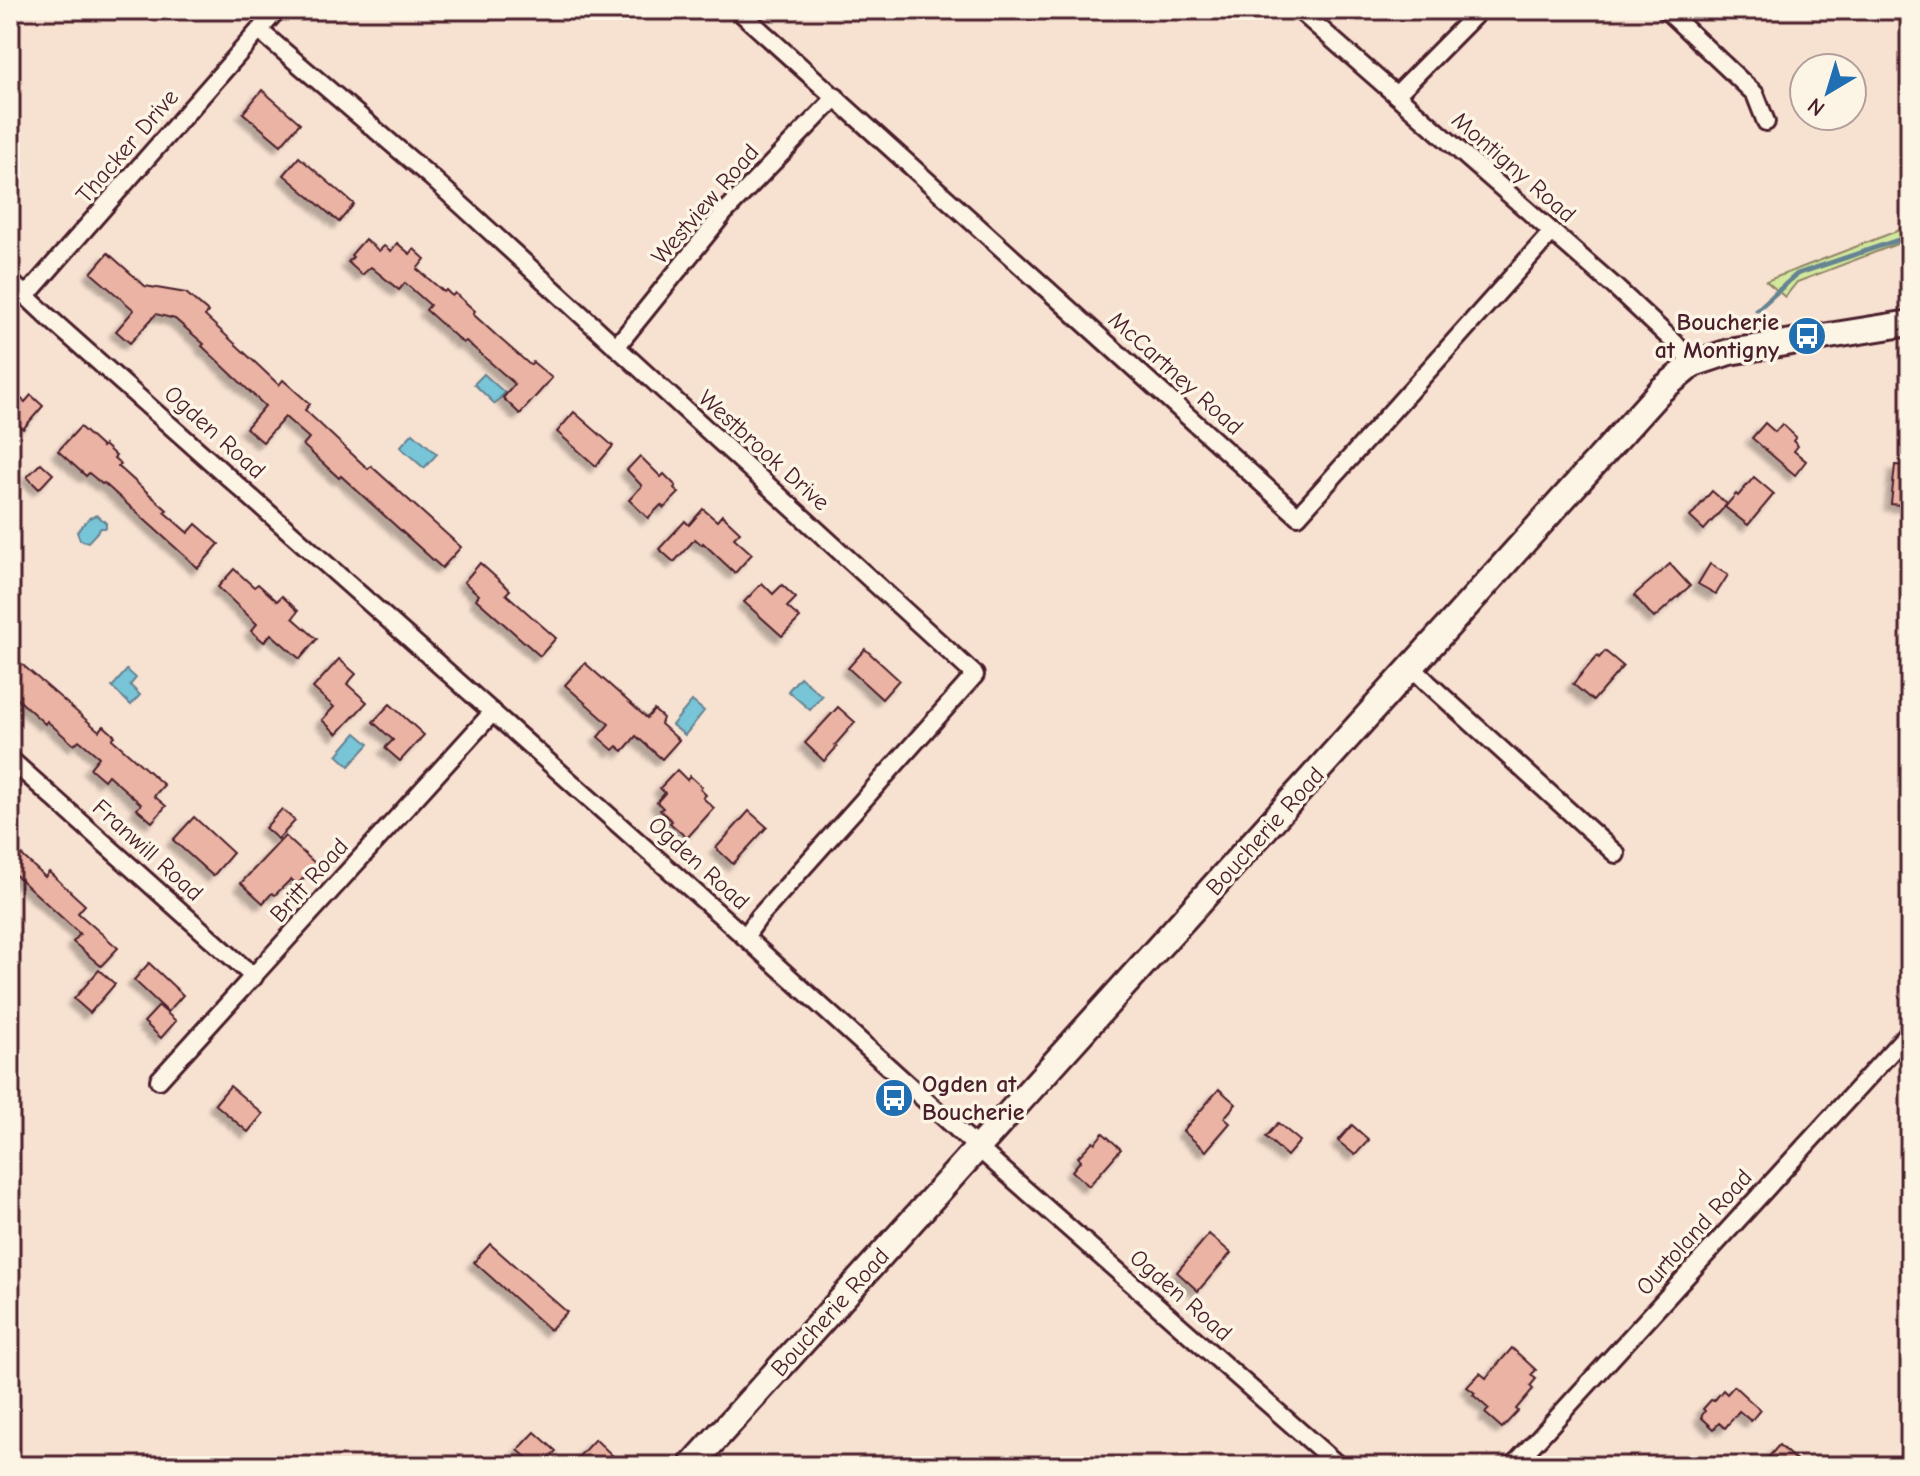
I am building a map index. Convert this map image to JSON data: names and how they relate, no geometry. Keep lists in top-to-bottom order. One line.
{"streets":{"main road":["Boucherie Road"],"street":["Thacker Drive","Montigny Road","Westview Road","McCartney Road","Ogden Road","Westbrook Drive","Franwill Road","Britt Road","Ourtoland Road"]},"crossings":[["Thacker Drive","Ogden Road"],["Thacker Drive","Westbrook Drive"],["Montigny Road","McCartney Road"],["Montigny Road","Boucherie Road"],["Westview Road","McCartney Road"],["Westview Road","Westbrook Drive"],["Ogden Road","Westbrook Drive"],["Ogden Road","Boucherie Road"],["Ogden Road","Britt Road"],["Franwill Road","Britt Road"]],"places":{"bus stop":["Boucherie at Montigny","Ogden at Boucherie"]},"north":"bottom left"}
